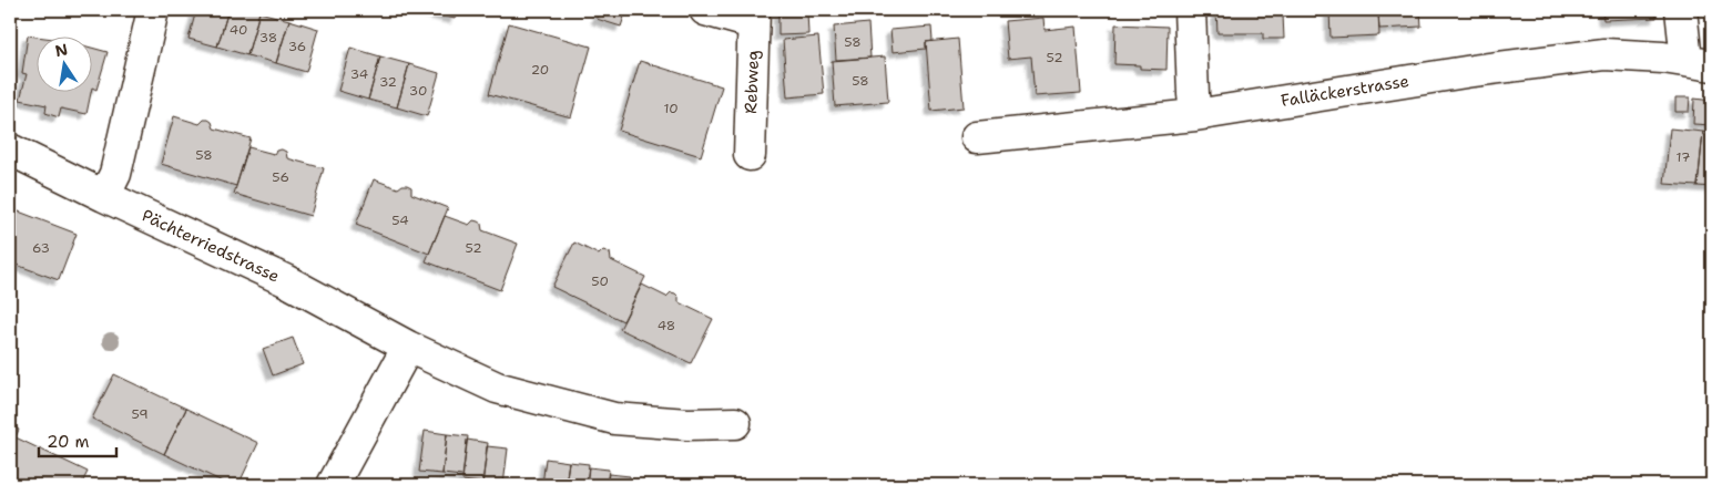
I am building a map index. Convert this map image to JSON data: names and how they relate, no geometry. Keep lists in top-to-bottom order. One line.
{"streets":{"street":["Rebweg","Falläckerstrasse","Pächterriedstrasse"]},"house_numbers":["40","38","58","36","52","20","34","58","32","30","10","58","17","56","54","63","52","50","48","59"],"scale_bar":"20 m","north":"top"}
